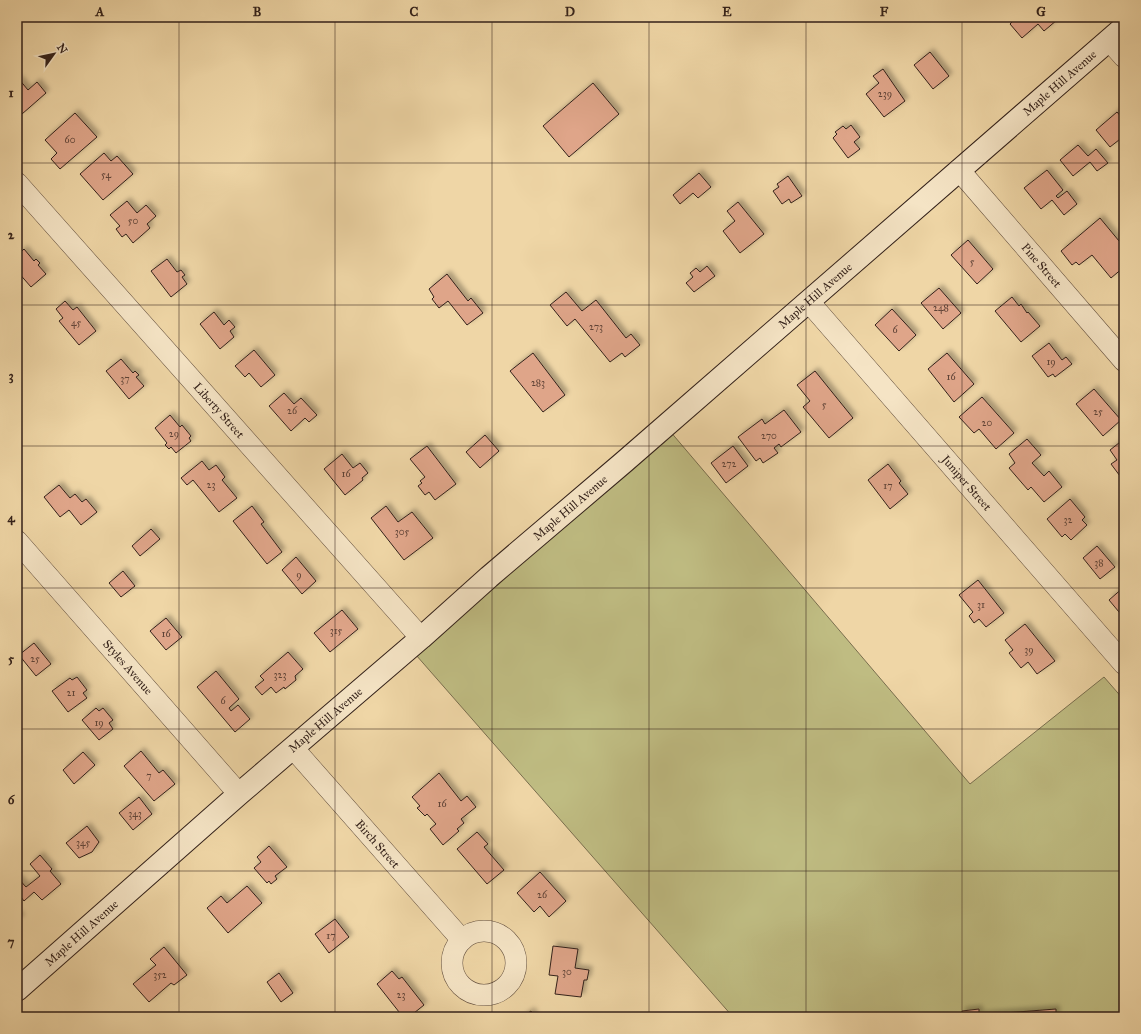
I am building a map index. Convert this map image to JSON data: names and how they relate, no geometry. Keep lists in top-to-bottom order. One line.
{"streets":{"street":["Maple Hill Avenue","Pine Street","Liberty Street","Juniper Street","Styles Avenue","Birch Street"]},"crossings":[["Maple Hill Avenue","Pine Street"],["Maple Hill Avenue","Liberty Street"],["Maple Hill Avenue","Juniper Street"],["Maple Hill Avenue","Styles Avenue"],["Maple Hill Avenue","Birch Street"]],"house_numbers":["239","60","54","50","5","248","45","273","6","19","16","37","283","5","26","25","20","29","270","272","16","23","17","32","305","38","9","31","315","16","39","25","323","21","6","19","7","16","343","345","26","17","30","352","23"],"north":"top right","grid":{"columns":["A","B","C","D","E","F","G"],"rows":["1","2","3","4","5","6","7"]}}
